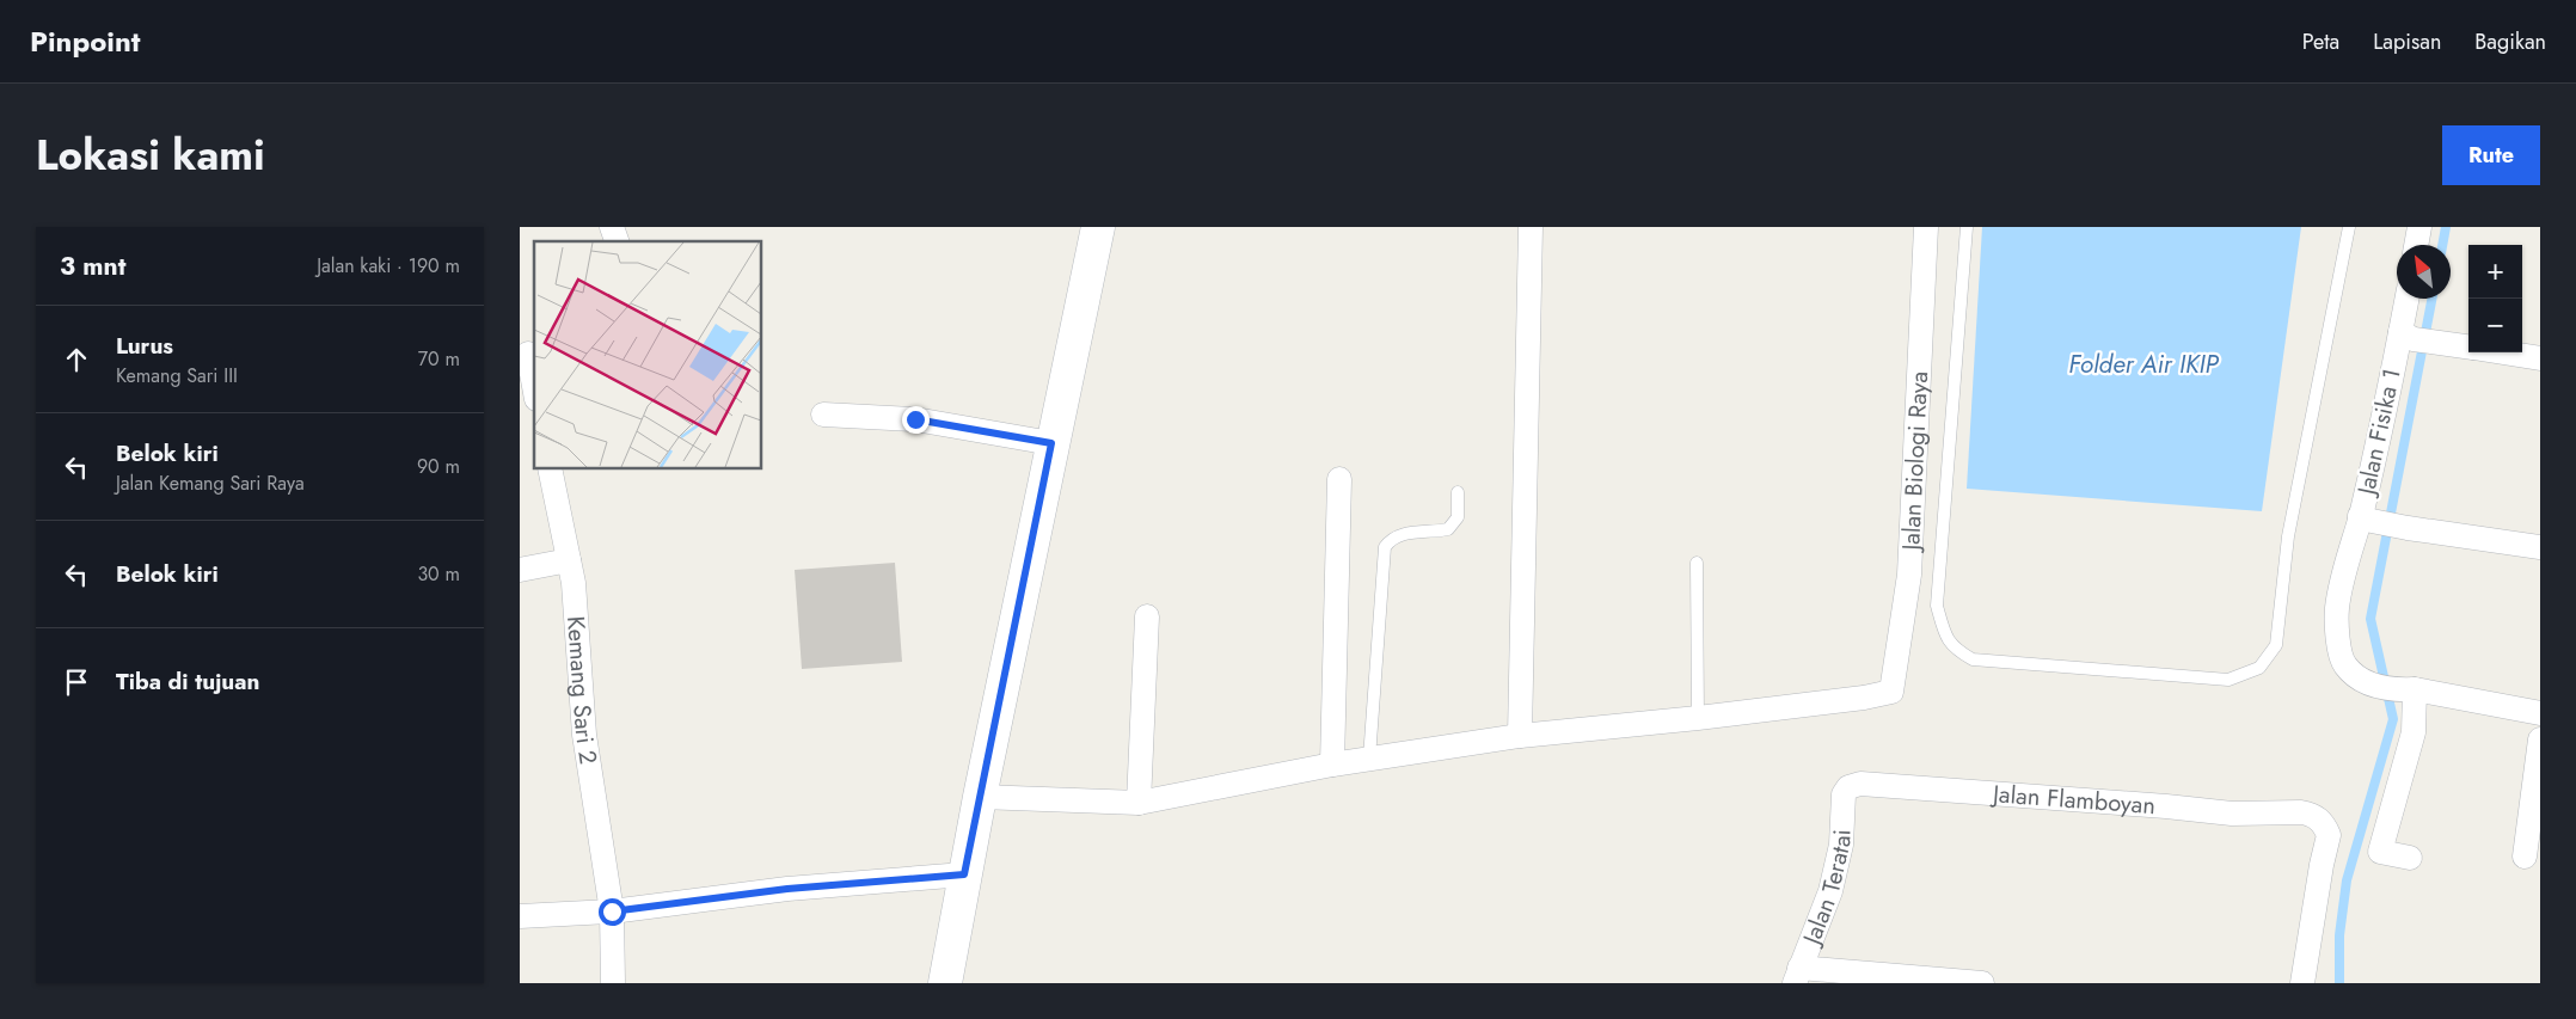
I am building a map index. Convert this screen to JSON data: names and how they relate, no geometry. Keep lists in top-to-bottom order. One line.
{"streets":{"street":["Jalan Fisika 1","Jalan Biologi Raya","Kemang Sari 2","Jalan Flamboyan","Jalan Teratai"]},"crossings":[["Jalan Flamboyan","Jalan Teratai"]],"water":["Folder Air IKIP"],"north":"top left","page":{"header":"Pinpoint","nav":["Peta","Lapisan","Bagikan"],"title":"Lokasi kami","buttons":"Rute","heading":["3 mnt","Jalan kaki · 190 m"],"map_buttons":["+","−"],"list":[["Lurus","Kemang Sari III","70 m"],["Belok kiri","Jalan Kemang Sari Raya","90 m"],["Belok kiri","30 m"],"Tiba di tujuan"]}}
